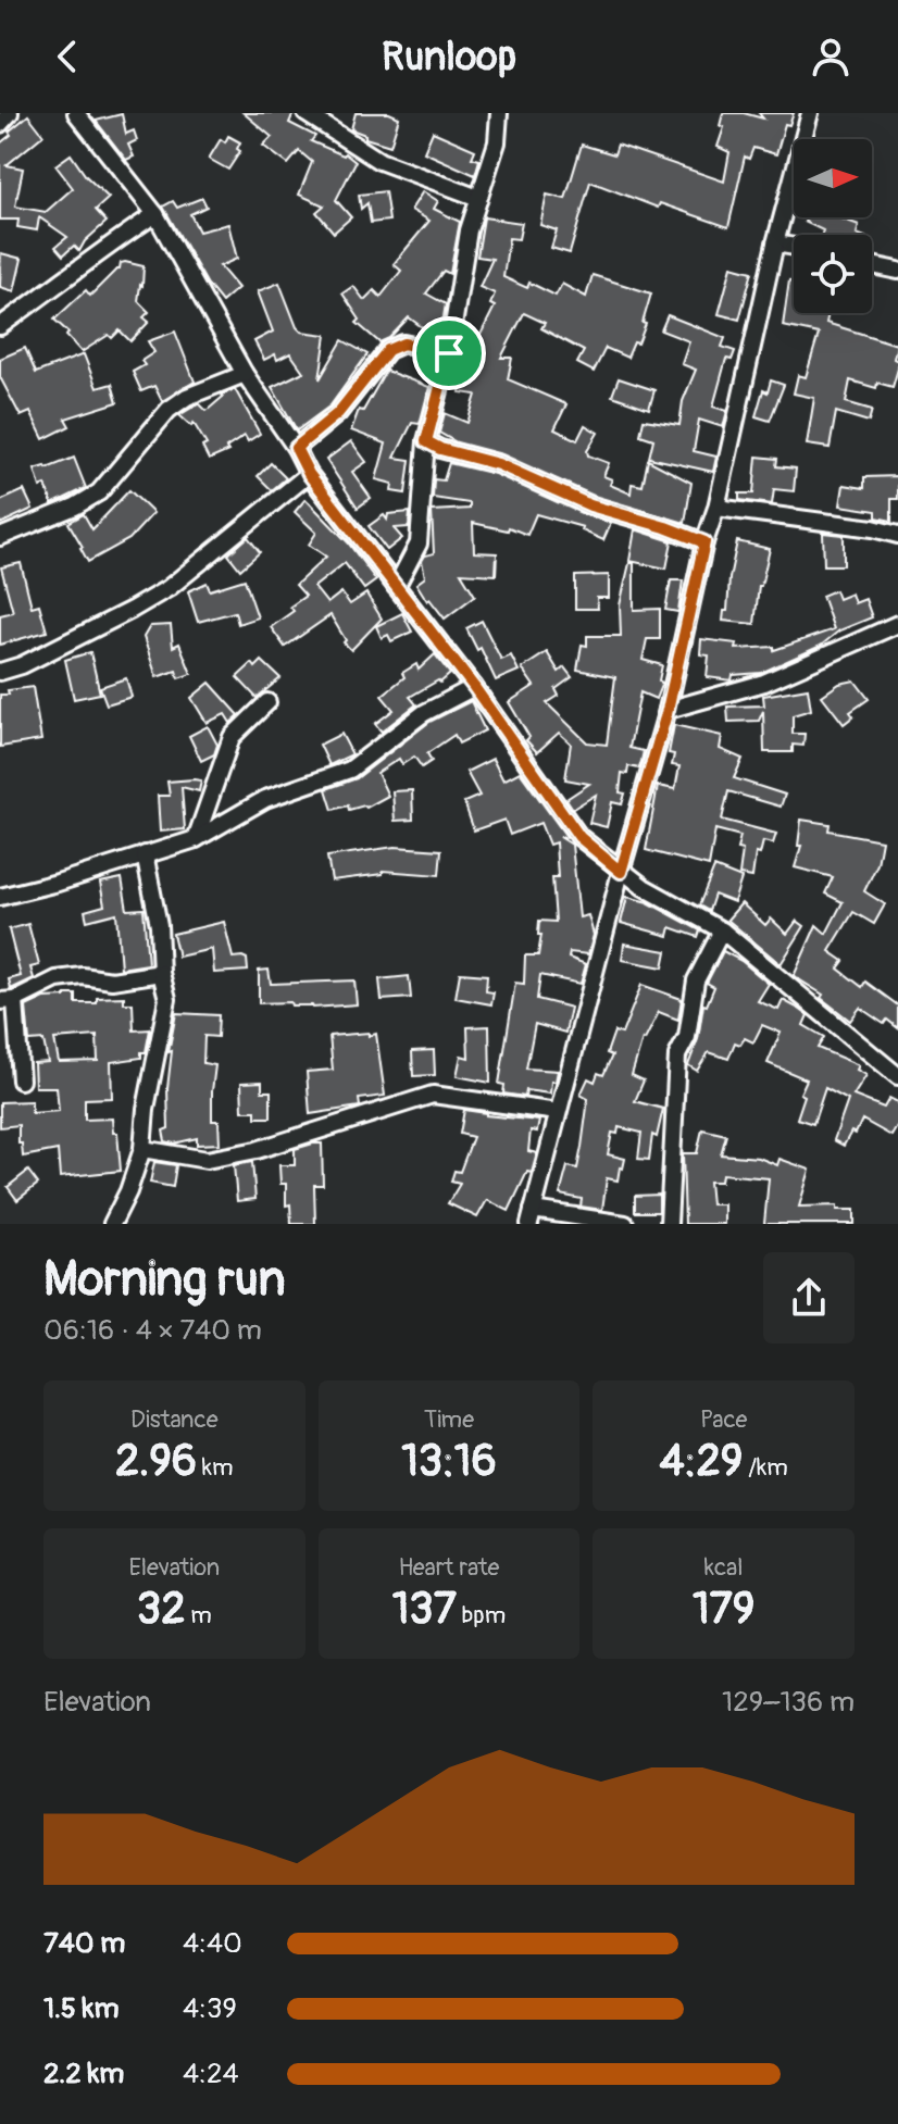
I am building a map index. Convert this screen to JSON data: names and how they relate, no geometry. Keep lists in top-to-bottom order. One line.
{"north":"right","page":{"header":"Runloop","heading":["Morning run","06:16 · 4 × 740 m"],"stats":[["Distance","2.96 km"],["Time","13:16"],["Pace","4:29 /km"],["Elevation","32 m"],["Heart rate","137 bpm"],["kcal","179"]],"chart":["Elevation","129–136 m"],"list":[{"name":"740 m","note":"4:40"},{"name":"1.5 km","note":"4:39"},{"name":"2.2 km","note":"4:24"}]}}
